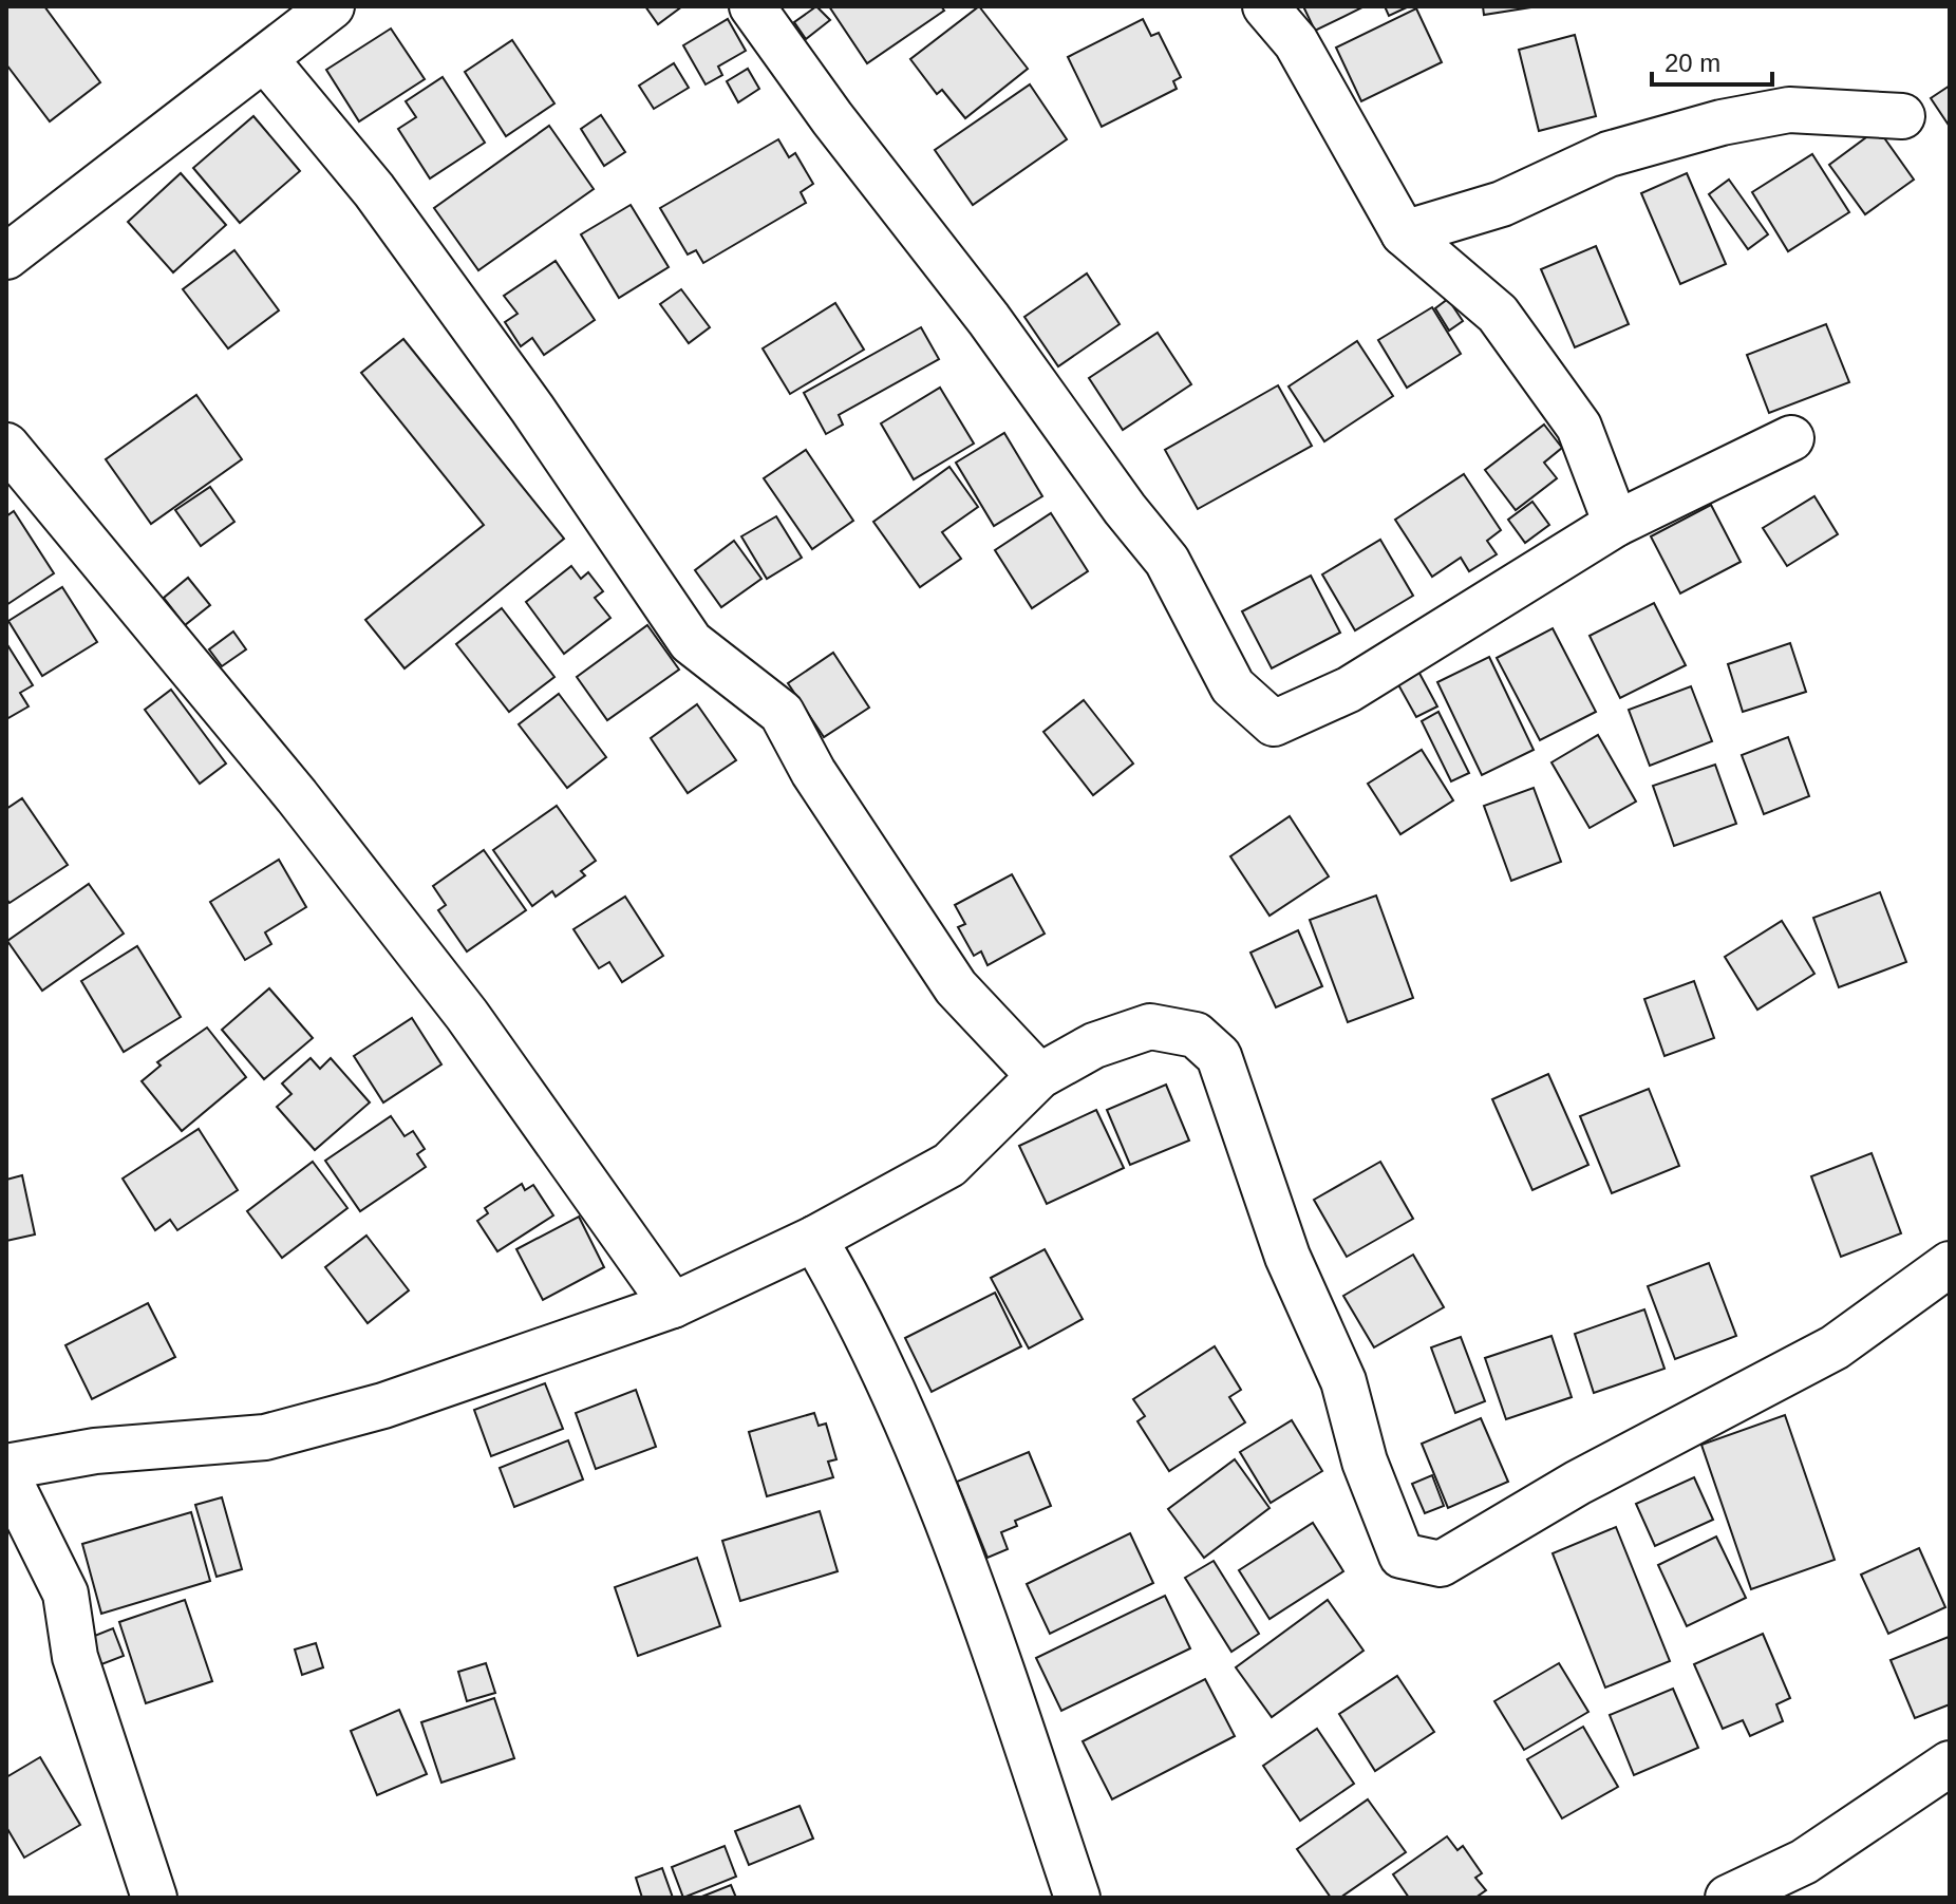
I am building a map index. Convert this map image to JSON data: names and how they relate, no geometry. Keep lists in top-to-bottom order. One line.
{"scale_bar":"20 m"}
